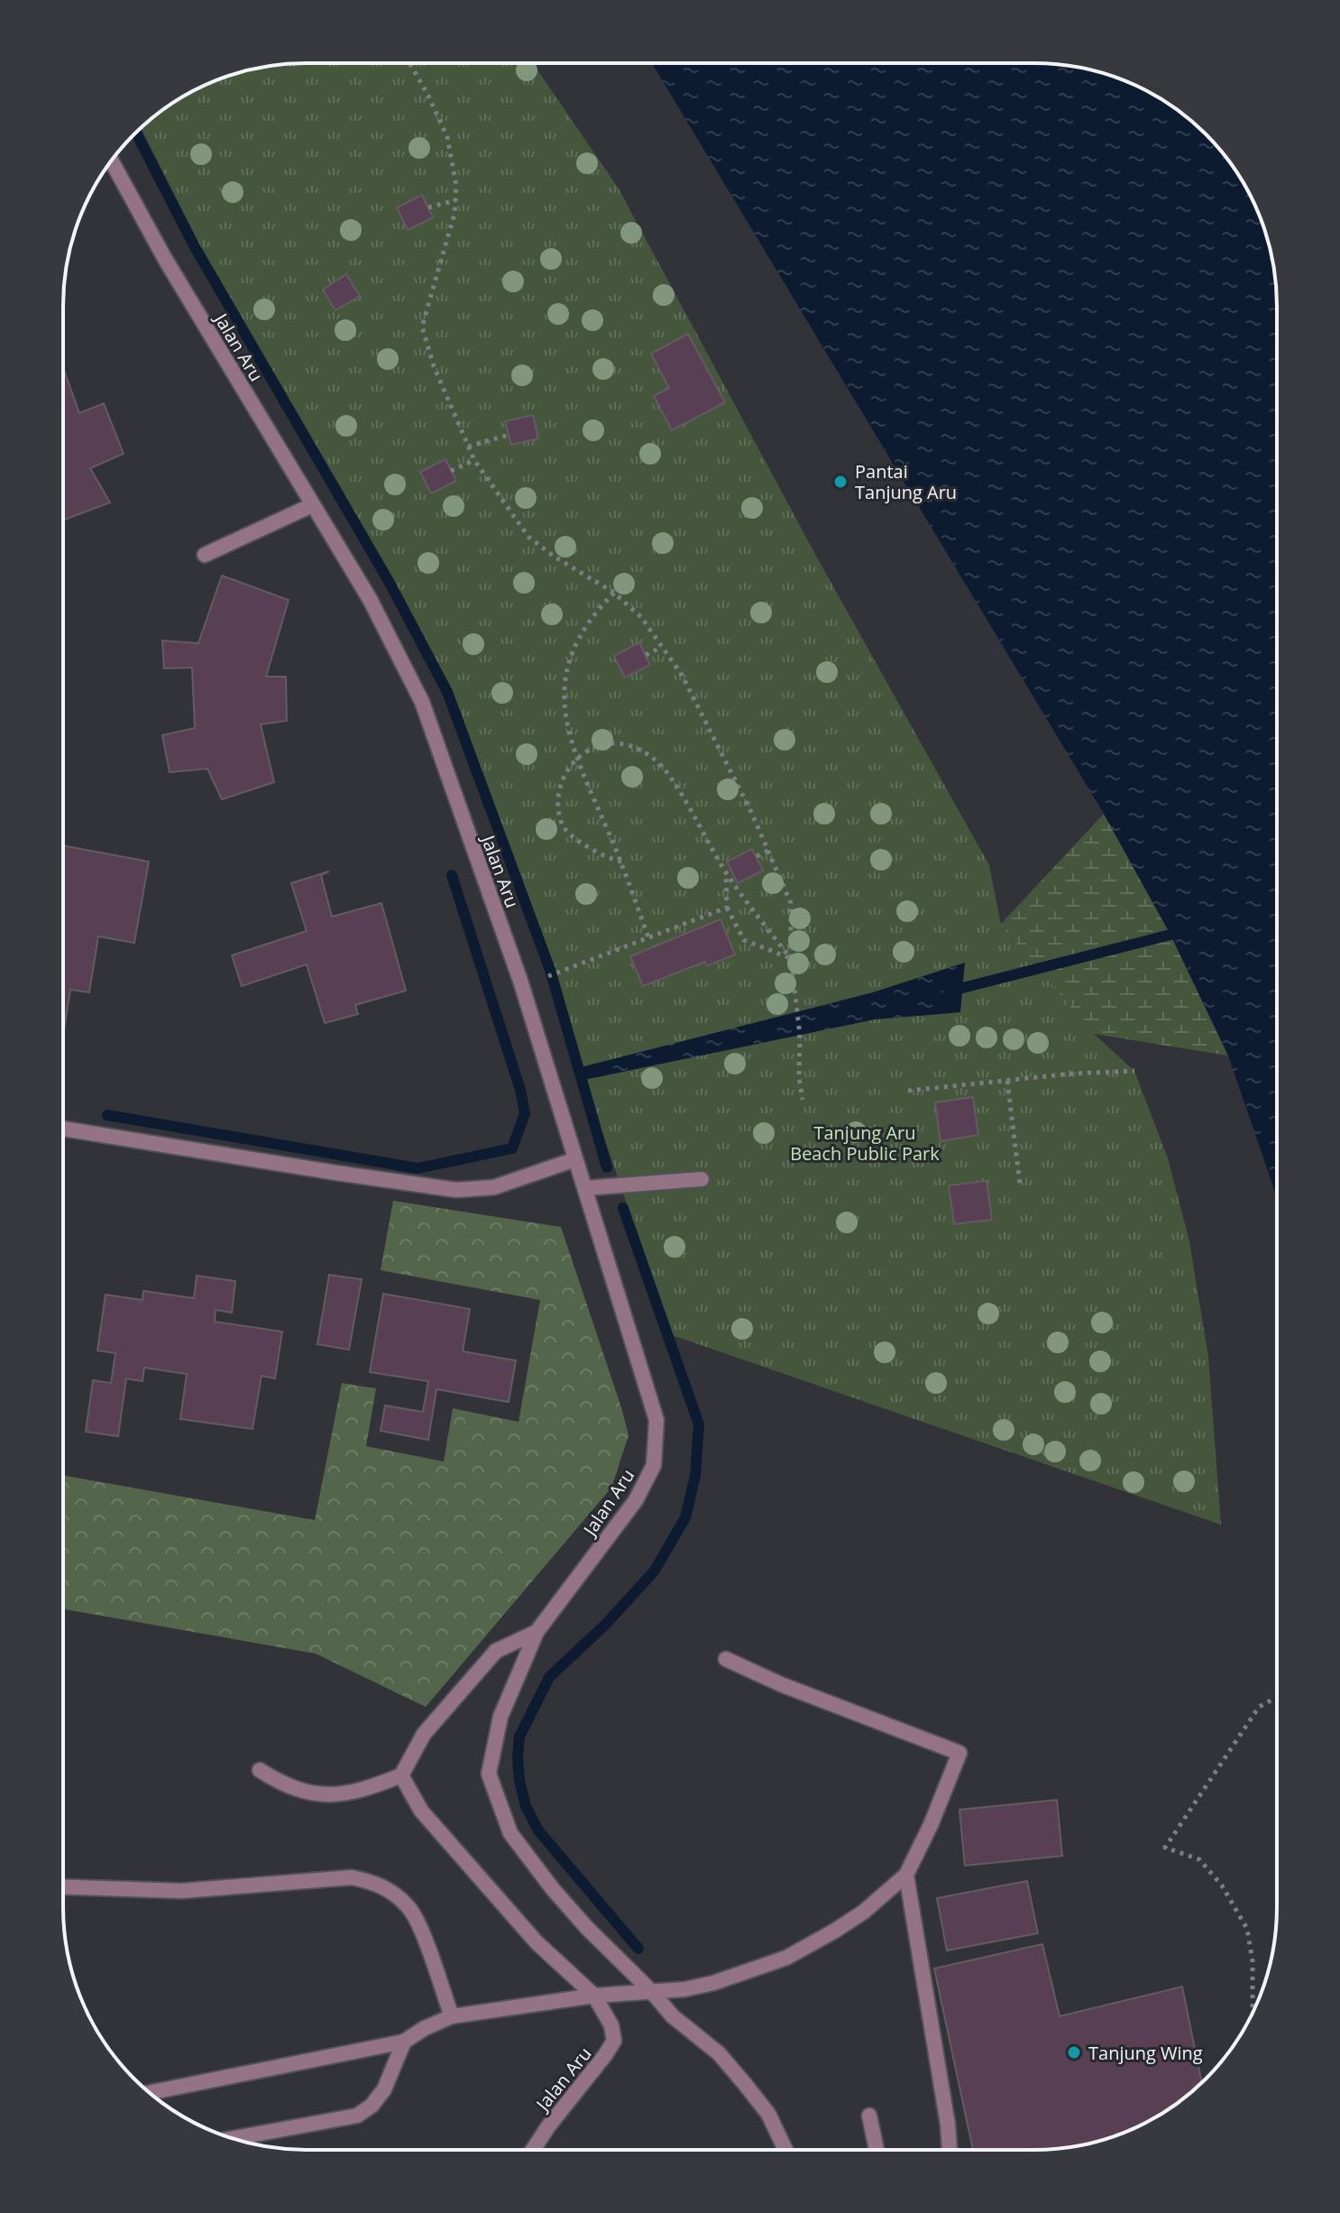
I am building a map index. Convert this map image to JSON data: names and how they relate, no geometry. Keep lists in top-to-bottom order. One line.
{"streets":{"street":["Jalan Aru"]},"parks":["Tanjung Aru Beach Public Park"],"places":["Pantai Tanjung Aru","Tanjung Wing"]}
